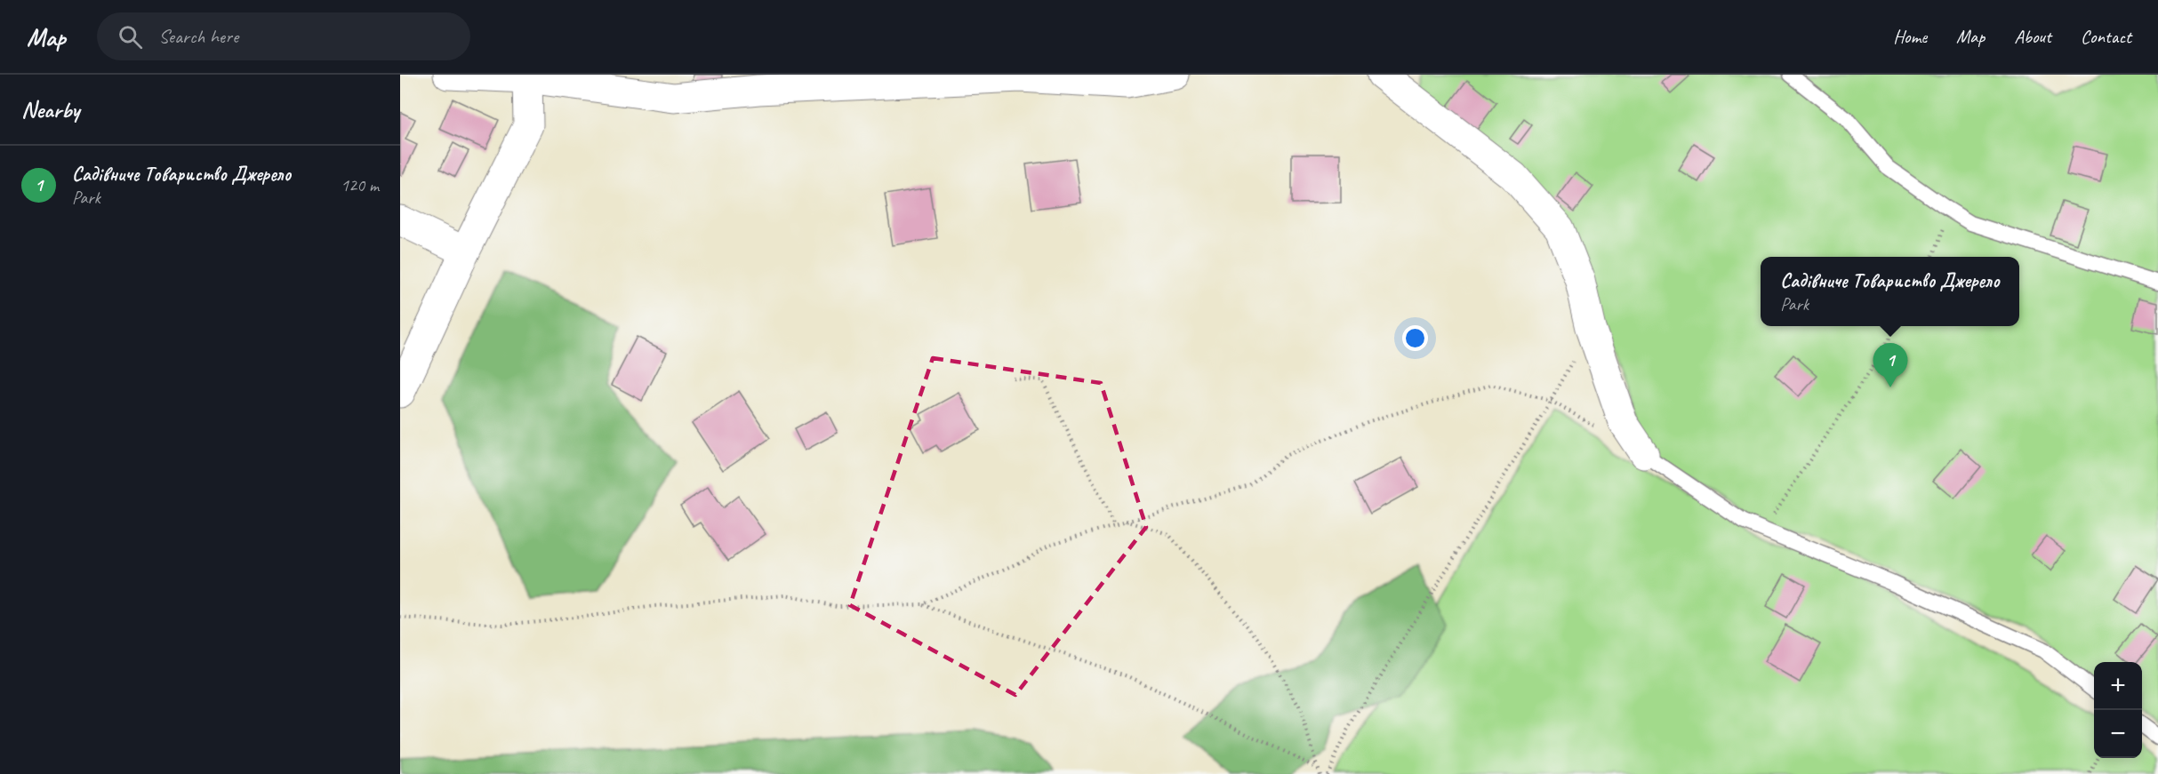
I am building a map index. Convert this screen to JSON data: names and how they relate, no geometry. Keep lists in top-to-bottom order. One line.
{"page":{"header":"Map","search":"Search here","nav":["Home","Map","About","Contact"],"heading":"Nearby","list":[{"mark":"1","name":"Садівниче Товариство Джерело","note":"Park","value":"120 m"}],"popup":["Садівниче Товариство Джерело","Park"],"pins":"1","map_buttons":["+","−"]}}
